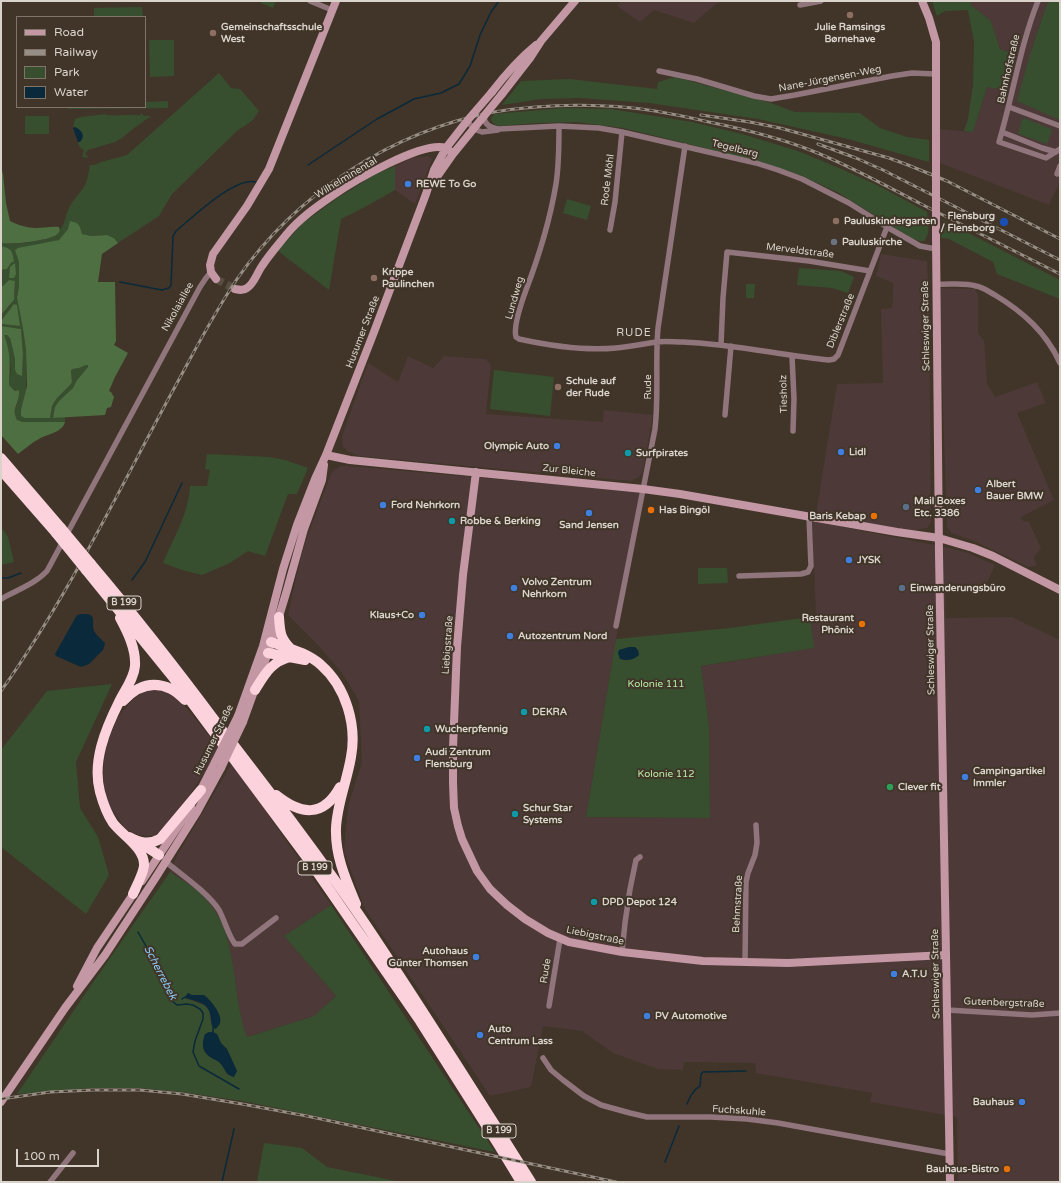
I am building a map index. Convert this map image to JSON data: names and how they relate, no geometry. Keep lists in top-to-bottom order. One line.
{"streets":{"highway":["B 199"],"main road":["Wilhelminental","Nikolaiallee","Schleswiger Straße","Husumer Straße","Zur Bleiche","Liebigstraße"],"street":["Bahnhofstraße","Nane-Jürgensen-Weg","Tegelbarg","Rode Möhl","Merveldstraße","Lundweg","Diblerstraße","Rude","Tiesholz","Behmstraße","Gutenbergstraße","Fuchskuhle"]},"crossings":[["Nane-Jürgensen-Weg","Schleswiger Straße"],["Tegelbarg","Rode Möhl"],["Tegelbarg","Lundweg"],["Tegelbarg","Diblerstraße"],["Tegelbarg","Schleswiger Straße"],["Tegelbarg","Husumer Straße"],["Tegelbarg","Rude"],["Wilhelminental","Husumer Straße"],["Merveldstraße","Diblerstraße"],["Lundweg","Diblerstraße"],["Lundweg","Rude"],["Diblerstraße","Rude"],["Diblerstraße","Tiesholz"],["Schleswiger Straße","Zur Bleiche"],["Schleswiger Straße","Liebigstraße"],["Schleswiger Straße","Gutenbergstraße"],["Schleswiger Straße","Fuchskuhle"],["Husumer Straße","Zur Bleiche"],["Rude","Zur Bleiche"],["Rude","Liebigstraße"],["Zur Bleiche","Liebigstraße"],["Liebigstraße","Behmstraße"]],"districts":["RUDE"],"water":["Scherrebek"],"parks":["Kolonie 111","Kolonie 112"],"places":["Julie Ramsings Børnehave","Gemeinschaftsschule West","REWE To Go","Pauluskindergarten","Flensburg / Flensborg","Pauluskirche","Krippe Paulinchen","Schule auf der Rude","Olympic Auto","Lidl","Surfpirates","Albert Bauer BMW","Ford Nehrkorn","Mail Boxes Etc. 3386","Has Bingöl","Sand Jensen","Baris Kebap","Robbe & Berking","JYSK","Volvo Zentrum Nehrkorn","Einwanderungsbüro","Klaus+Co","Restaurant Phönix","Autozentrum Nord","DEKRA","Wucherpfennig","Audi Zentrum Flensburg","Campingartikel Immler","Clever fit","Schur Star Systems","DPD Depot 124","Autohaus Günter Thomsen","A.T.U","PV Automotive","Auto Centrum Lass","Bauhaus","Bauhaus-Bistro"],"legend":["Road","Railway","Park","Water"],"scale_bar":"100 m"}
